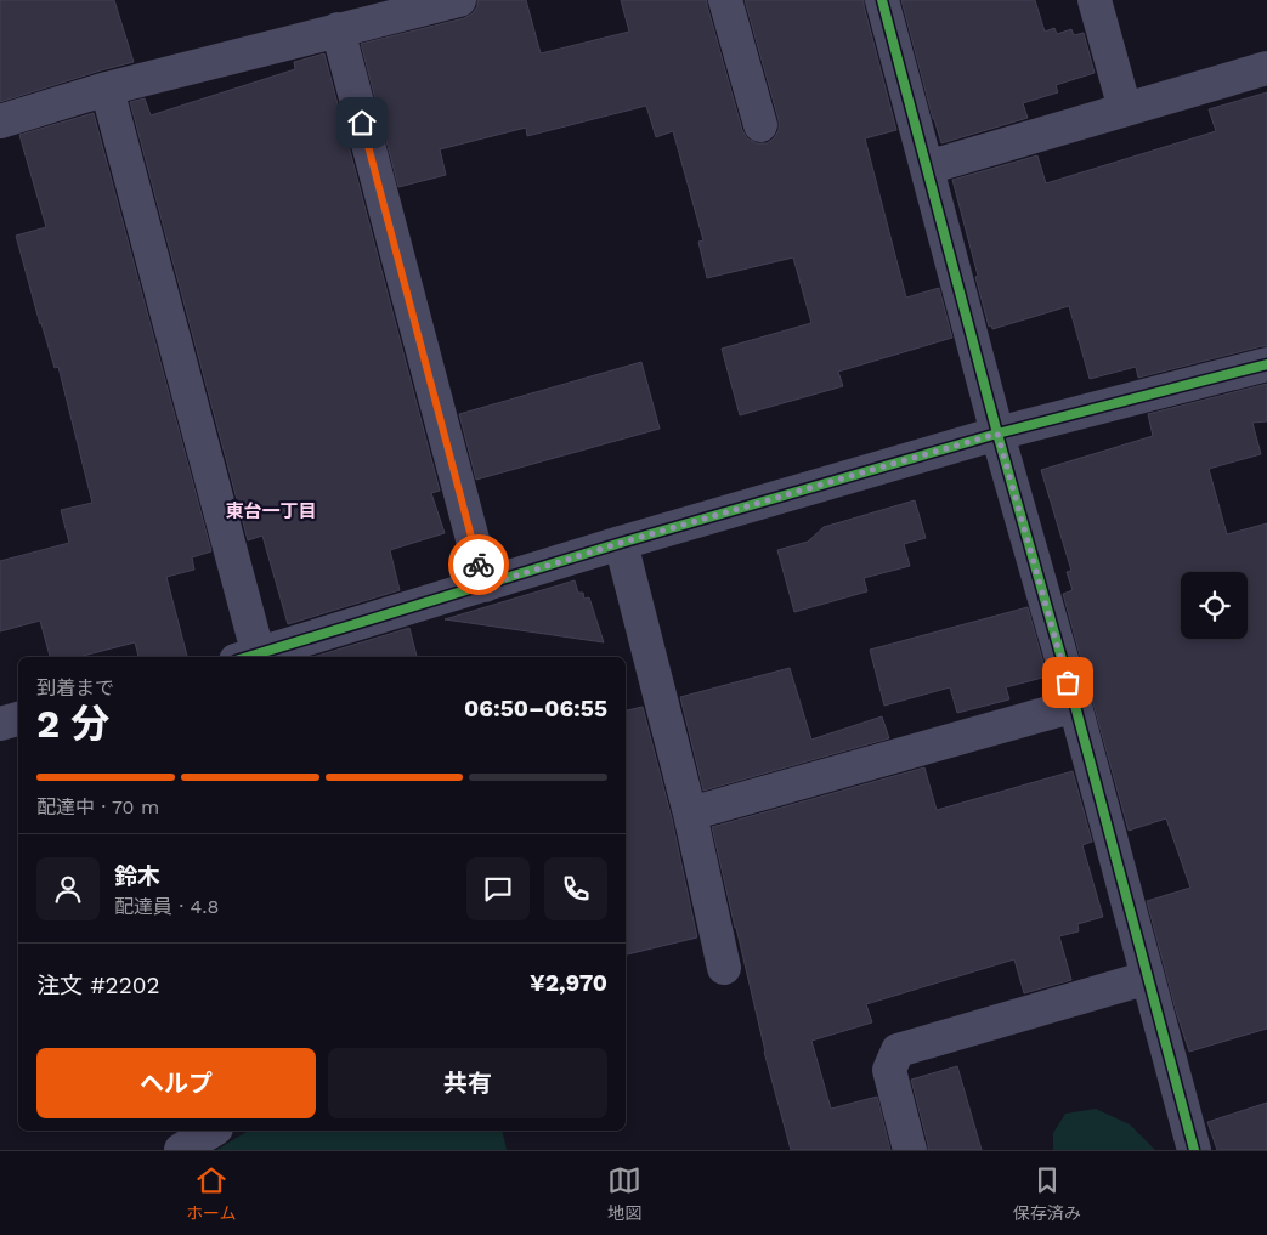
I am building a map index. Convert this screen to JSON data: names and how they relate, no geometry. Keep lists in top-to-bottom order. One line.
{"districts":["東台一丁目"],"page":{"heading":["2 分","到着まで","06:50–06:55"],"panel":["鈴木","配達員 · 4.8","注文 #2202","¥2,970"],"bar":"配達中 · 70 m","buttons":["ヘルプ","共有"],"tabs":["ホーム","地図","保存済み"]}}
